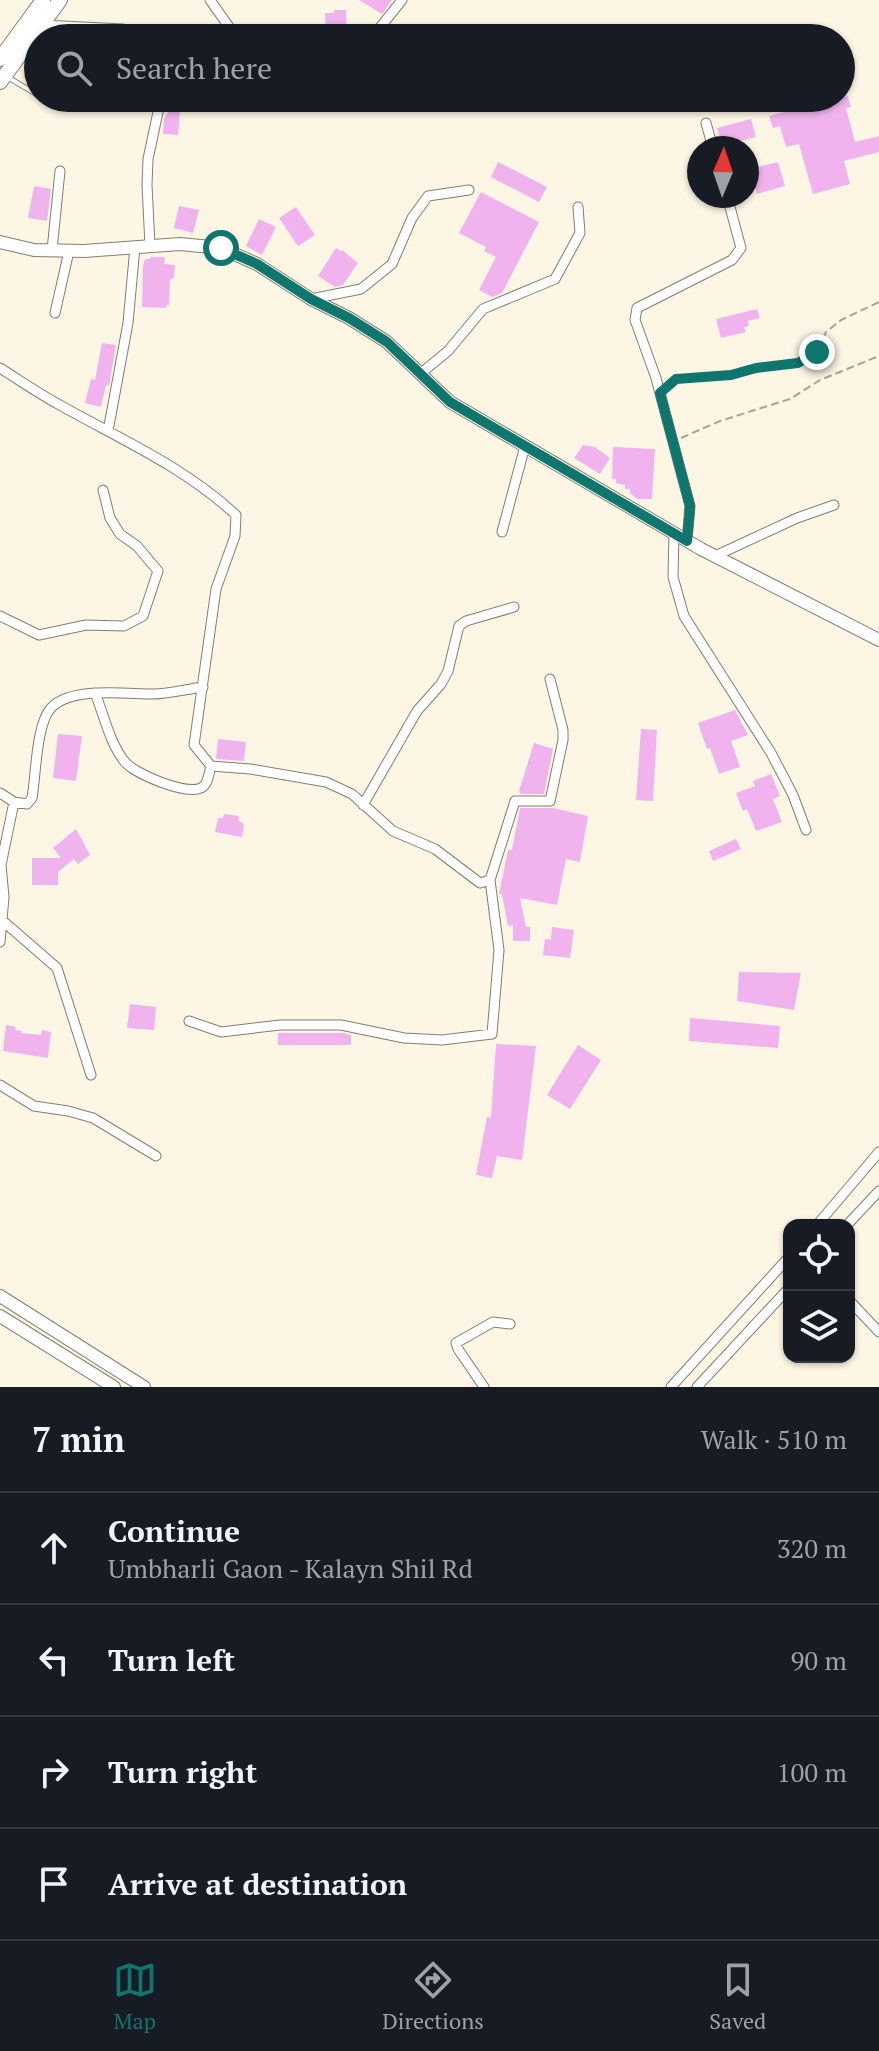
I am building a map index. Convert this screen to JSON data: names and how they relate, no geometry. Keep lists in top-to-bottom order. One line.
{"north":"top","page":{"search":"Search here","heading":["7 min","Walk · 510 m"],"list":[["Continue","Umbharli Gaon - Kalayn Shil Rd","320 m"],["Turn left","90 m"],["Turn right","100 m"],"Arrive at destination"],"nav":["Map","Directions","Saved"]}}
